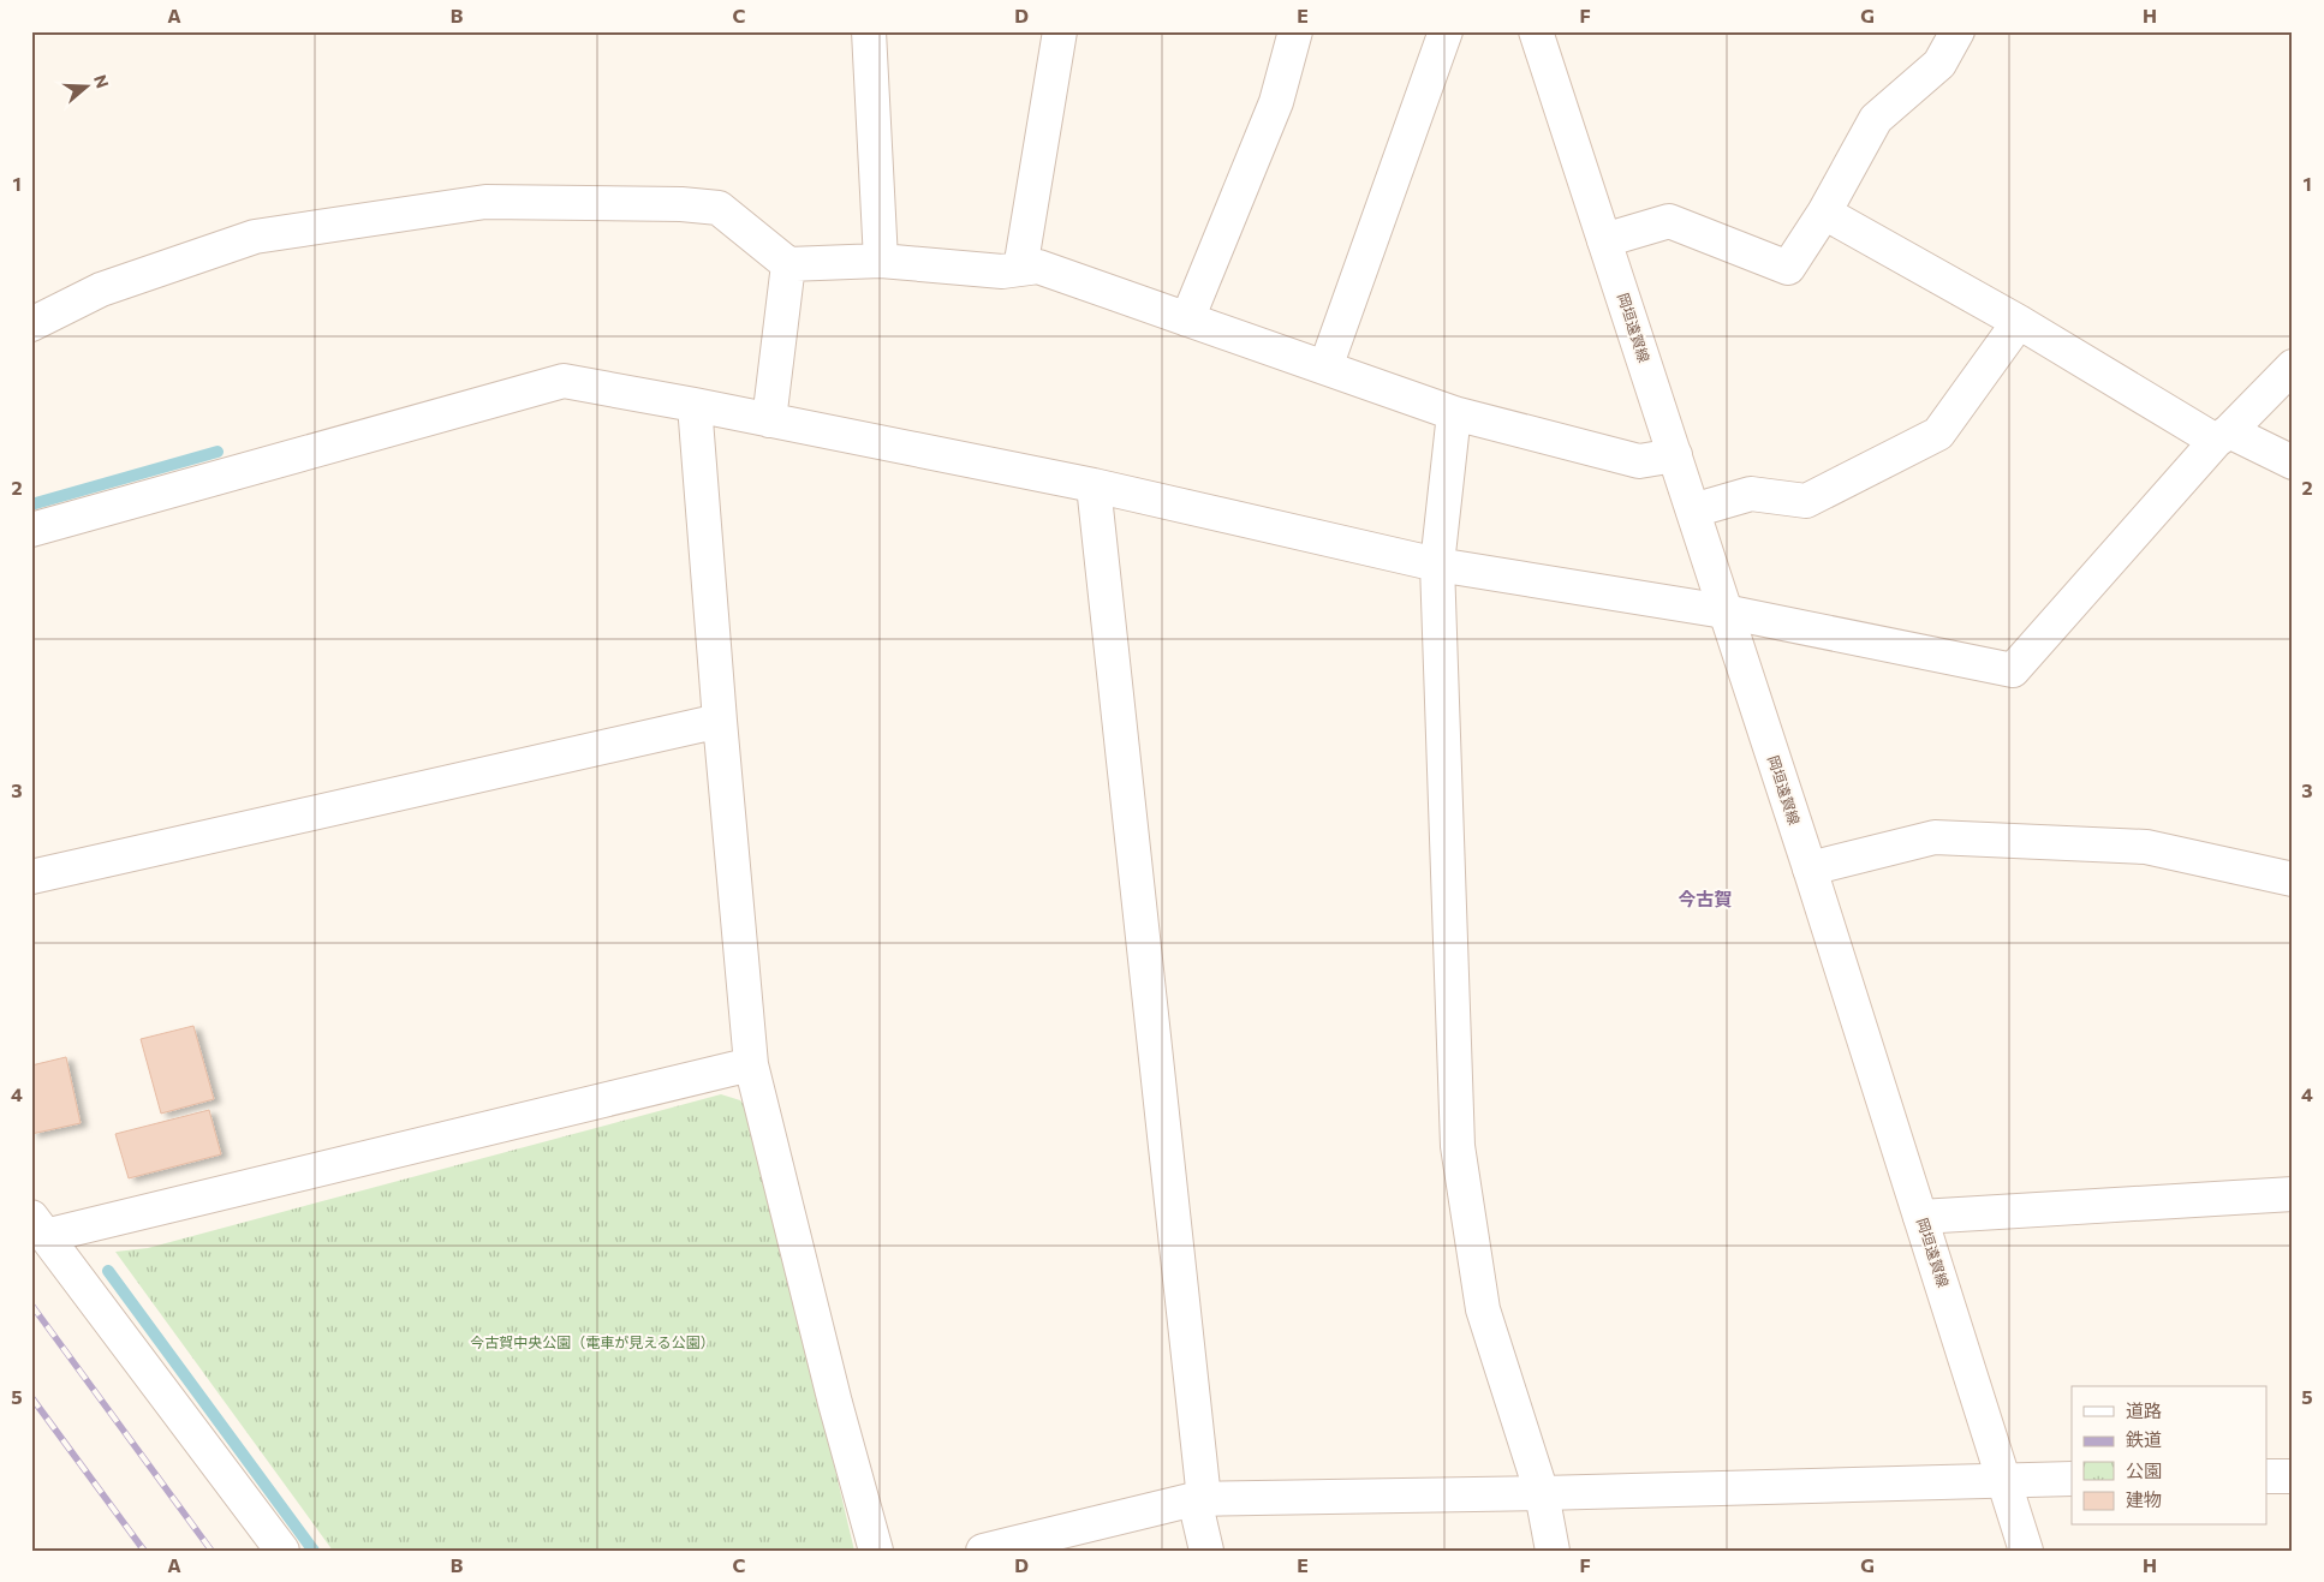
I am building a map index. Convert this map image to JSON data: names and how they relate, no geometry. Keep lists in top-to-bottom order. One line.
{"streets":{"street":["岡垣遠賀線"]},"districts":["今古賀"],"parks":["今古賀中央公園（電車が見える公園）"],"legend":["道路","鉄道","公園","建物"],"north":"right","grid":{"columns":["A","B","C","D","E","F","G","H"],"rows":["1","2","3","4","5"]}}
